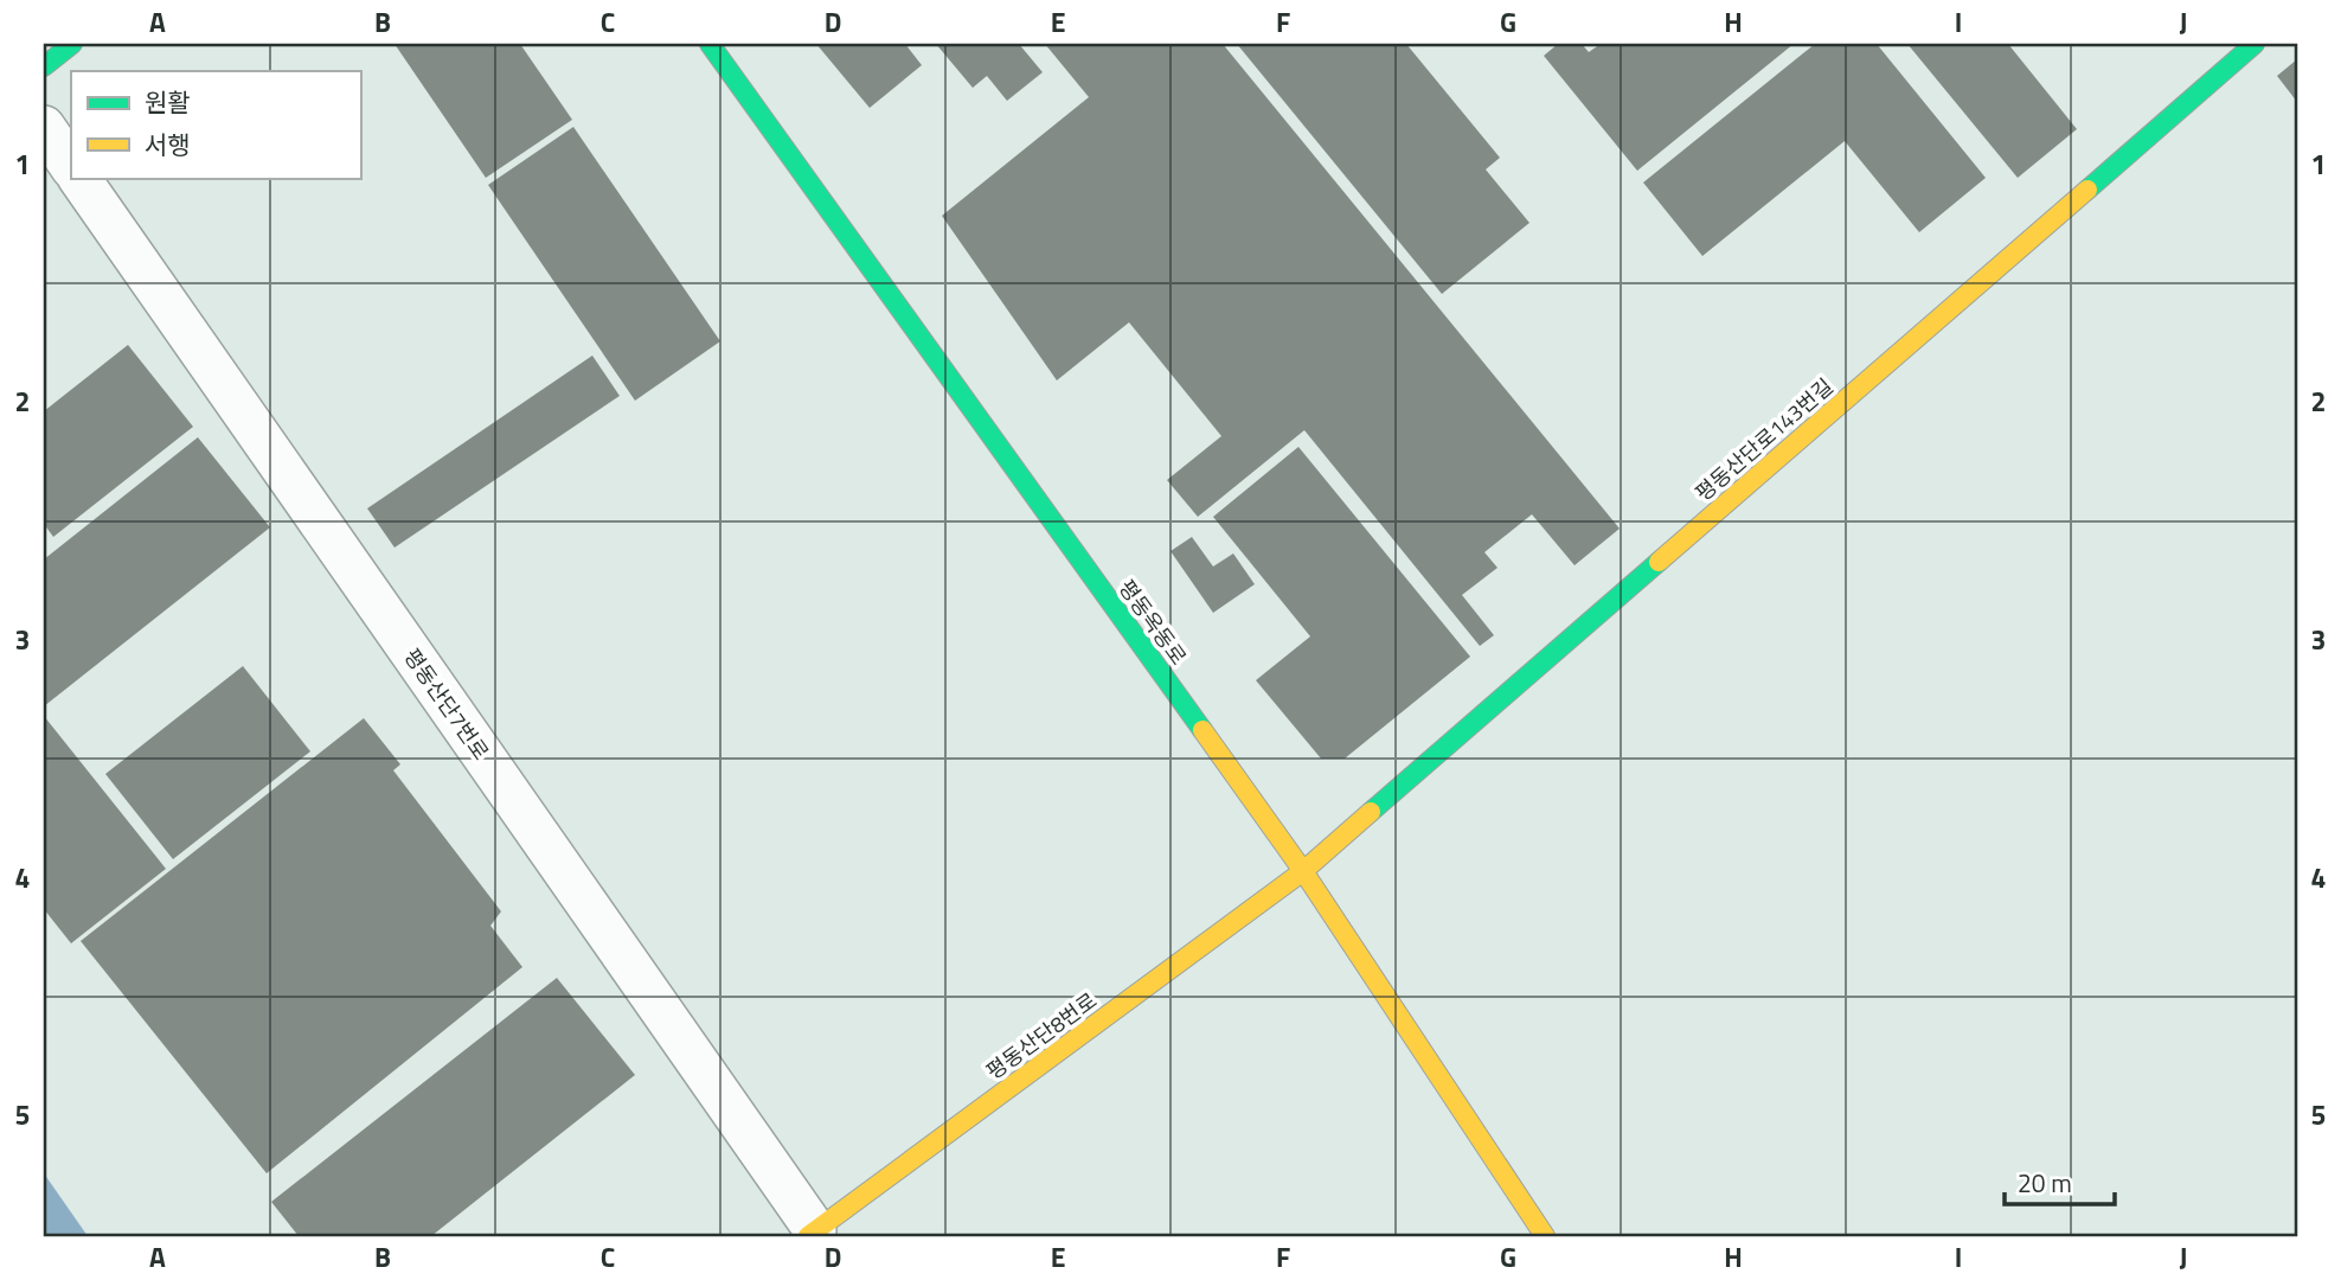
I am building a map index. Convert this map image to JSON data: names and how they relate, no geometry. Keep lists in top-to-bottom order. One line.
{"streets":{"street":["평동산단로143번길","평동옥동로","평동산단7번로","평동산단8번로"]},"crossings":[["평동산단로143번길","평동옥동로"],["평동산단로143번길","평동산단8번로"],["평동옥동로","평동산단8번로"],["평동산단7번로","평동산단8번로"]],"legend":["원활","서행"],"scale_bar":"20 m","grid":{"columns":["A","B","C","D","E","F","G","H","I","J"],"rows":["1","2","3","4","5"]}}
